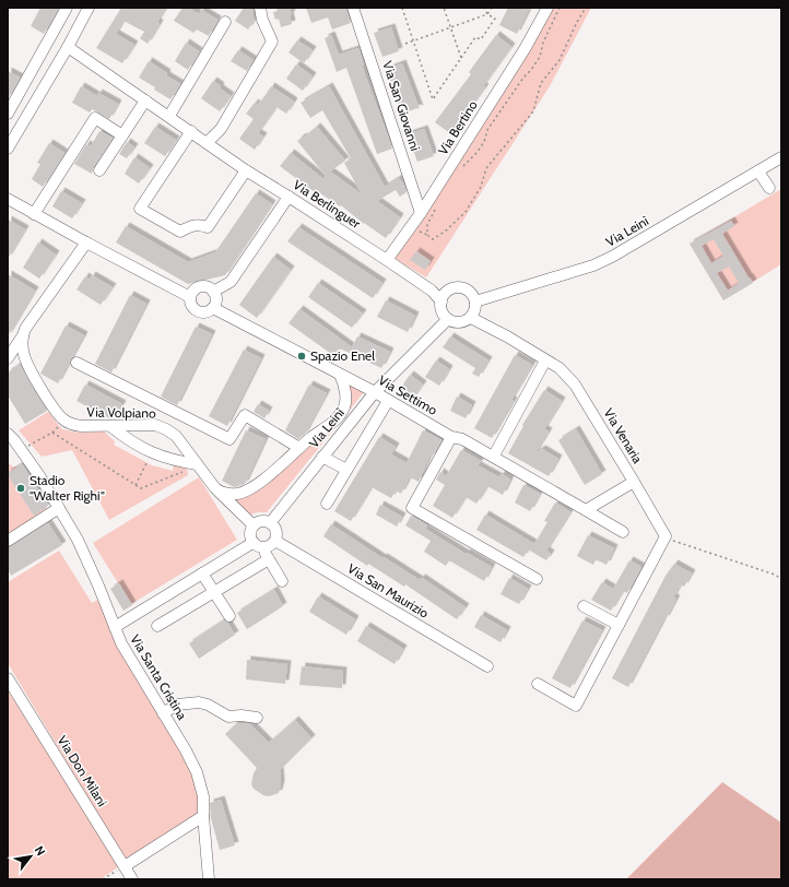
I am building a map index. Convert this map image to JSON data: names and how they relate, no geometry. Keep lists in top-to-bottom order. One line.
{"streets":{"street":["Via San Giovanni","Via Bertino","Via Berlinguer","Via Leinì","Via Settimo","Via Volpiano","Via Venaria","Via San Maurizio","Via Santa Cristina","Via Don Milani"]},"crossings":[["Via San Giovanni","Via Bertino"],["Via Bertino","Via Berlinguer"],["Via Berlinguer","Via Leinì"],["Via Berlinguer","Via Venaria"],["Via Leinì","Via Settimo"],["Via Leinì","Via Volpiano"],["Via Leinì","Via Venaria"],["Via Leinì","Via San Maurizio"],["Via Volpiano","Via San Maurizio"]],"places":["Spazio Enel","Stadio \"Walter Righi\""],"north":"top right"}
